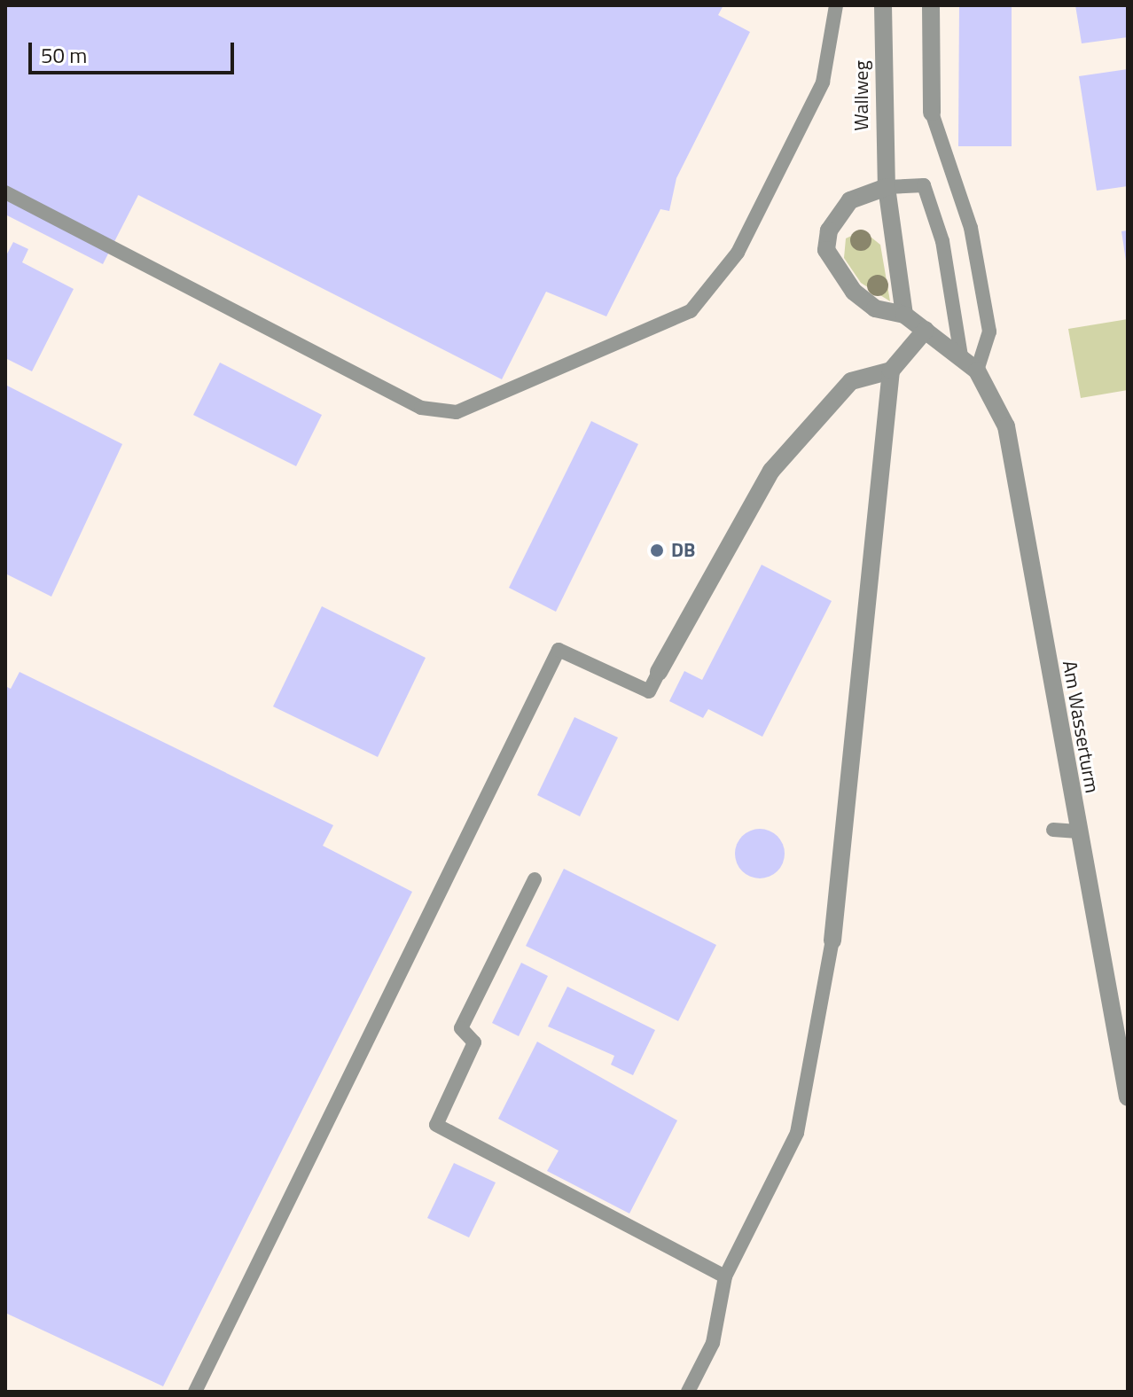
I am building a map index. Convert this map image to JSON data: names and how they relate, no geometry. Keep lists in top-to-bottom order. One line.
{"streets":{"street":["Wallweg","Am Wasserturm"]},"crossings":[["Wallweg","Am Wasserturm"]],"places":["DB"],"scale_bar":"50 m"}
